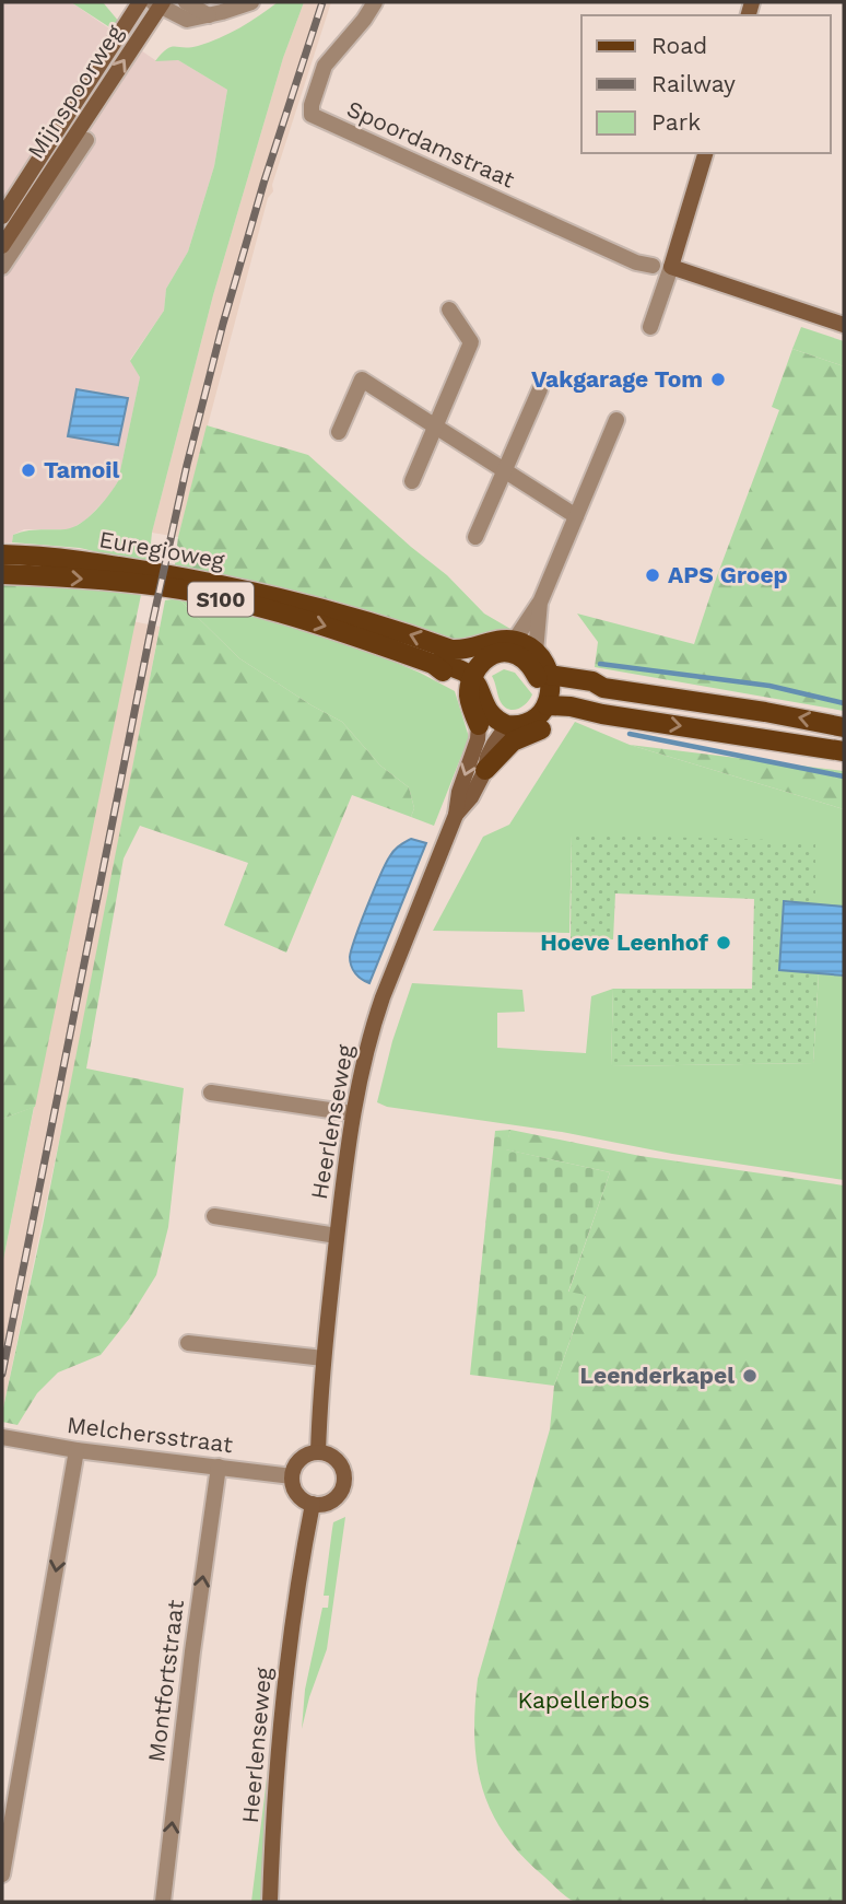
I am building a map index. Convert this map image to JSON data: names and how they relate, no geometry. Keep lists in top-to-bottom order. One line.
{"streets":{"main road":["Mijnspoorweg","Euregioweg","S100","Heerlenseweg"],"street":["Spoordamstraat","Melchersstraat","Montfortstraat"]},"crossings":[["Heerlenseweg","Melchersstraat"],["Melchersstraat","Montfortstraat"]],"one_way":["Montfortstraat"],"parks":["Kapellerbos"],"places":["Vakgarage Tom","Tamoil","APS Groep","Hoeve Leenhof","Leenderkapel"],"legend":["Road","Railway","Park"]}
